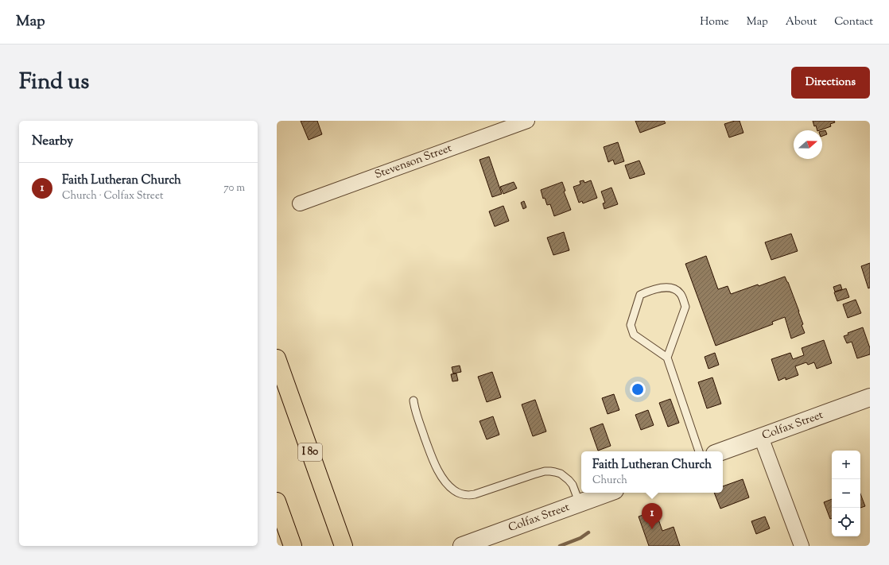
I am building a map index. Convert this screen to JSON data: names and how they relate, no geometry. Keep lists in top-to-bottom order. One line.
{"streets":{"highway":["I 80"],"street":["Stevenson Street","Colfax Street"]},"north":"right","page":{"header":"Map","nav":["Home","Map","About","Contact"],"title":"Find us","buttons":"Directions","heading":"Nearby","list":[{"mark":"1","name":"Faith Lutheran Church","note":"Church · Colfax Street","value":"70 m"}],"map_buttons":["+","−"],"popup":["Faith Lutheran Church","Church"],"pins":"1"}}
